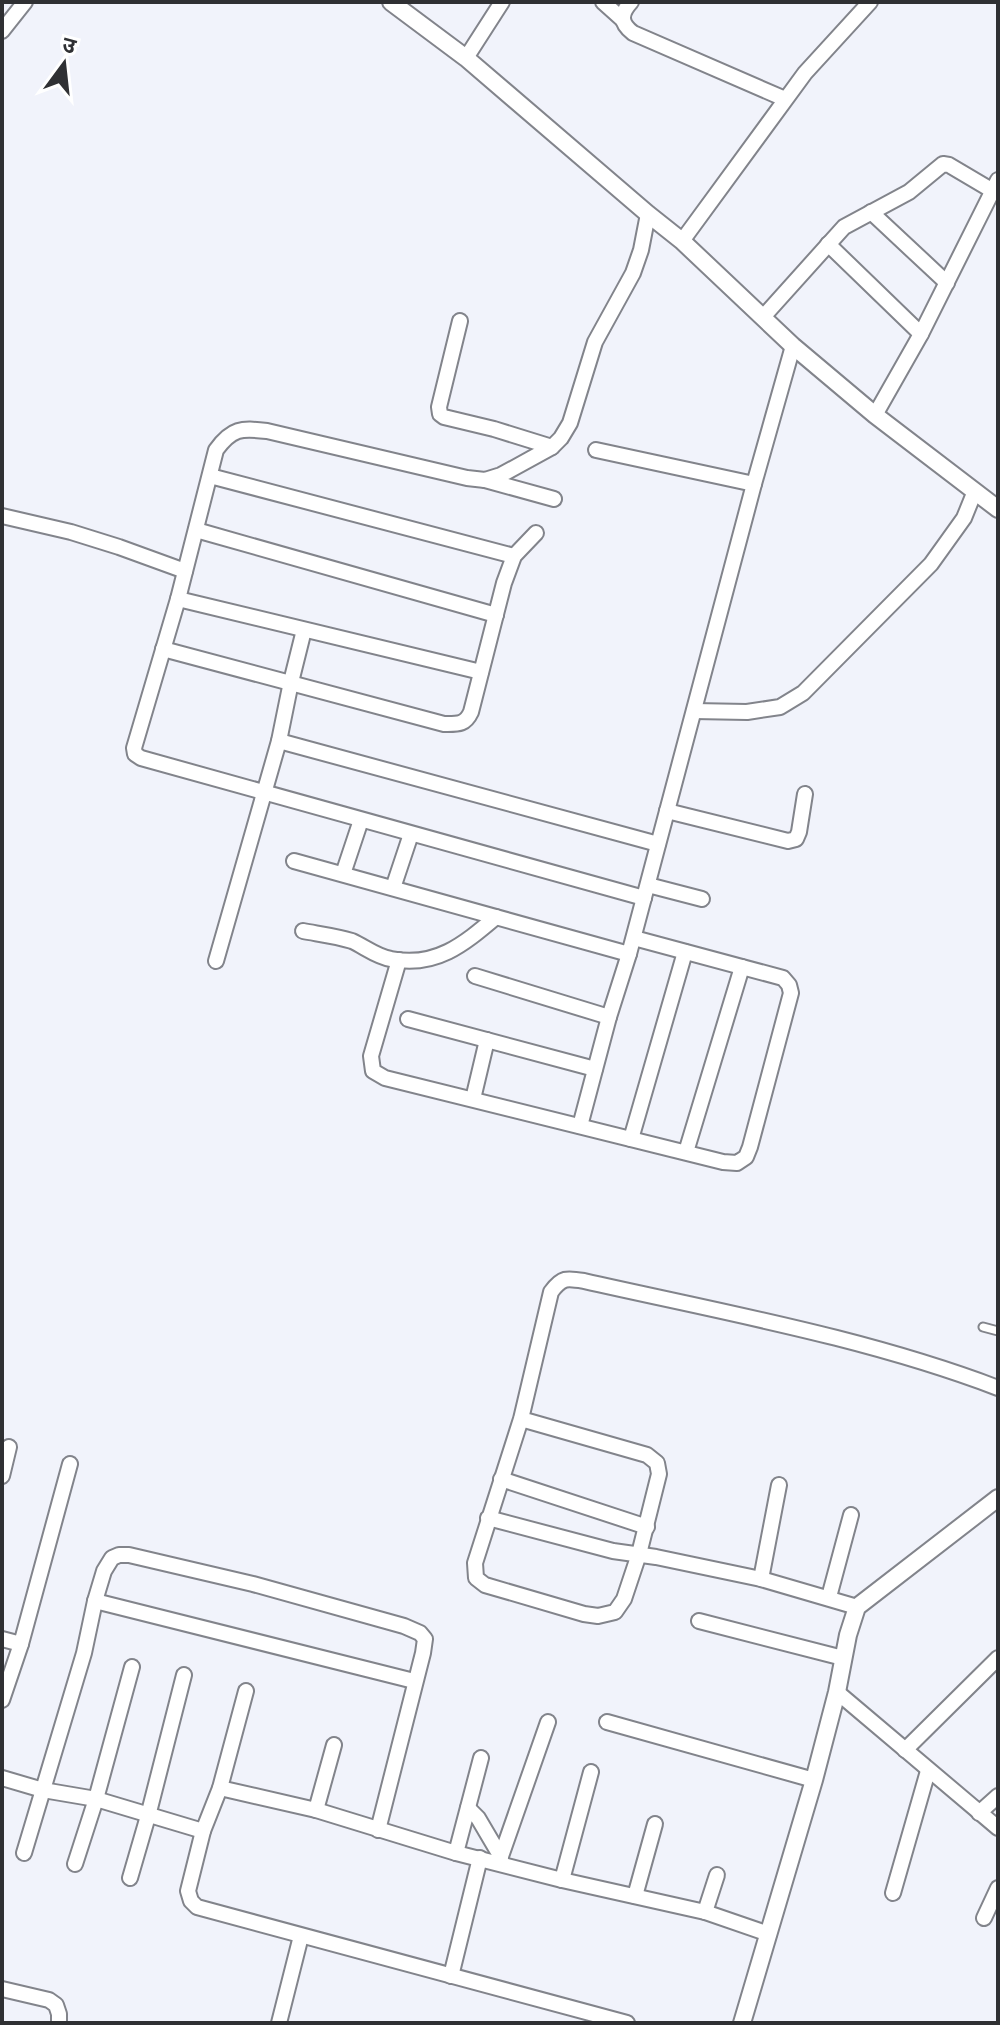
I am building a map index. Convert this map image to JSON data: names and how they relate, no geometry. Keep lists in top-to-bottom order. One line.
{"north":"top"}
